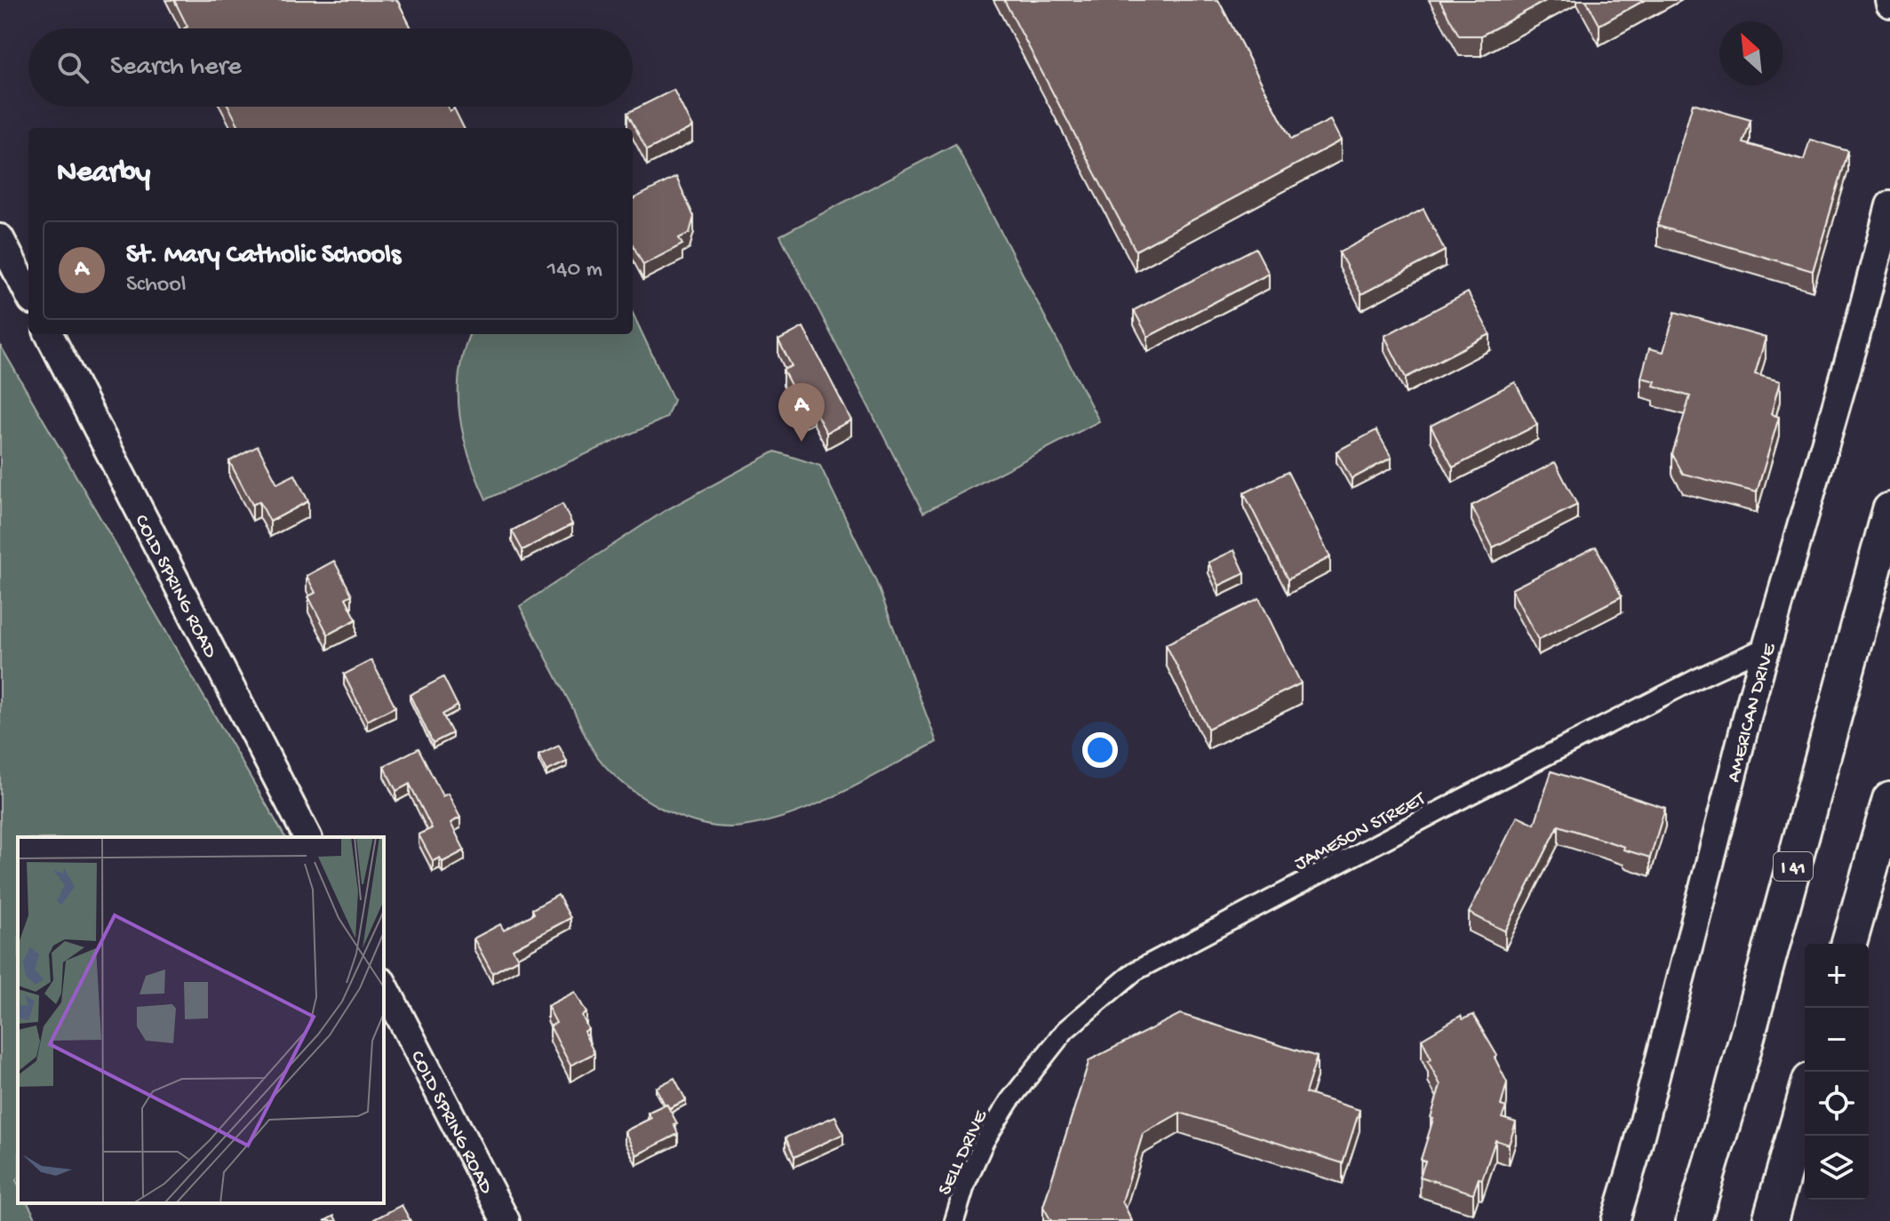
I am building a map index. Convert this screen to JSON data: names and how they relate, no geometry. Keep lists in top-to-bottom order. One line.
{"streets":{"highway":["I 41"],"street":["COLD SPRING ROAD","AMERICAN DRIVE","JAMESON STREET","SELL DRIVE"]},"crossings":[["AMERICAN DRIVE","JAMESON STREET"],["JAMESON STREET","SELL DRIVE"]],"north":"top left","page":{"search":"Search here","heading":"Nearby","list":[{"mark":"A","name":"St. Mary Catholic Schools","note":"School","value":"140 m"}],"pins":"A","map_buttons":["+","−"]}}
